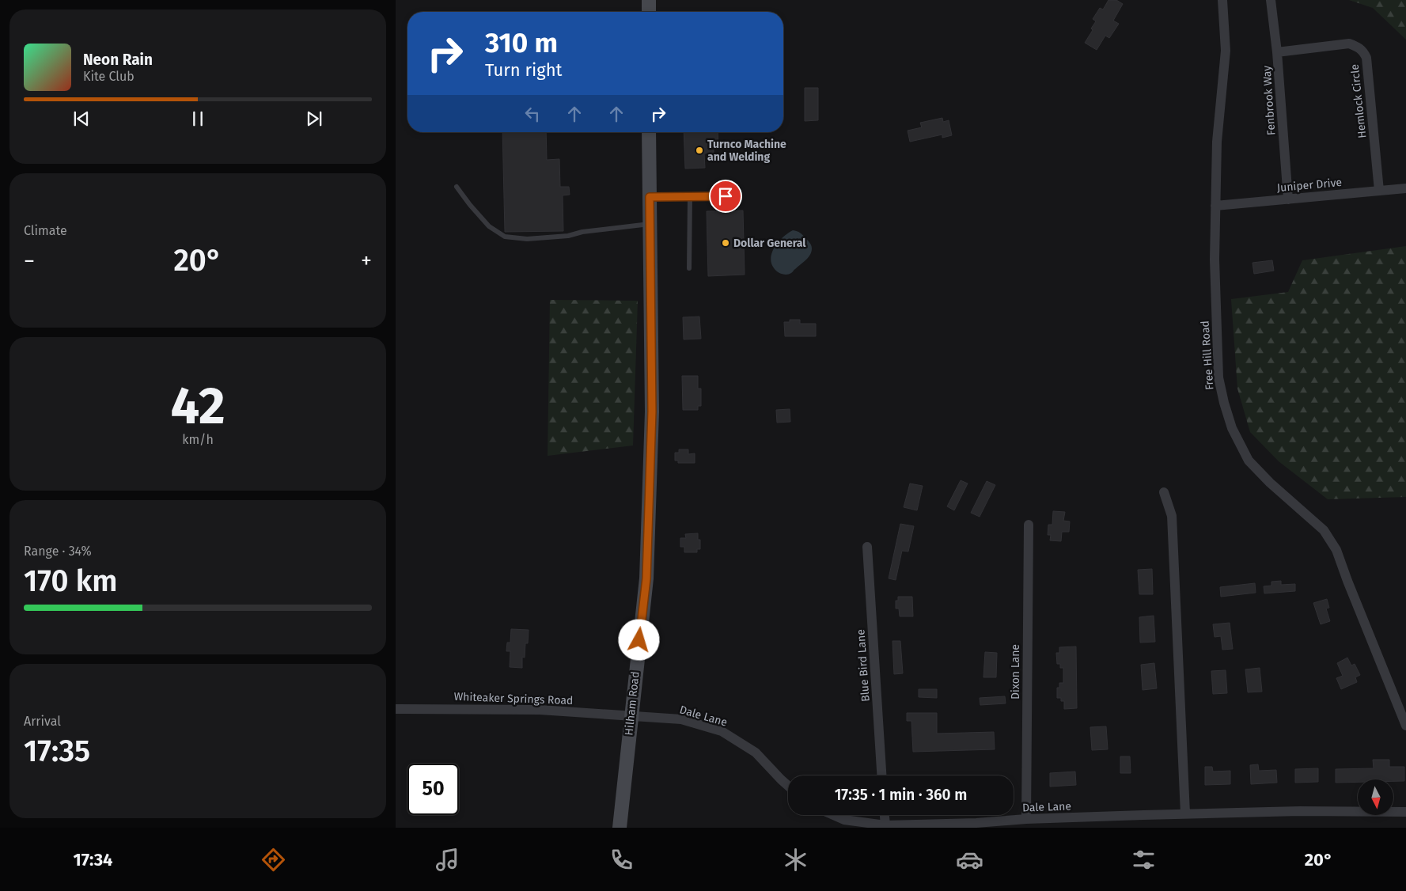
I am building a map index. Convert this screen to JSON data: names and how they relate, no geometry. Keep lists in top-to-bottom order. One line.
{"streets":{"main road":["Hilham Road"],"street":["Fenbrook Way","Hemlock Circle","Juniper Drive","Free Hill Road","Blue Bird Lane","Dixon Lane","Whiteaker Springs Road","Dale Lane"]},"crossings":[["Fenbrook Way","Hemlock Circle"],["Fenbrook Way","Juniper Drive"],["Hemlock Circle","Juniper Drive"],["Juniper Drive","Free Hill Road"],["Dixon Lane","Dale Lane"],["Whiteaker Springs Road","Hilham Road"],["Whiteaker Springs Road","Dale Lane"],["Hilham Road","Dale Lane"]],"places":["Turnco Machine and Welding","Dollar General"],"north":"bottom","page":{"turn":["310 m","Turn right"],"song":["Neon Rain","Kite Club"],"tile":["Climate",["42","km/h"],["Range · 34%","170 km"],["Arrival","17:35"]],"heat":["−","20°","+"],"limit":"50","trip":"17:35 · 1 min · 360 m","tabs":["17:34","20°"]}}
